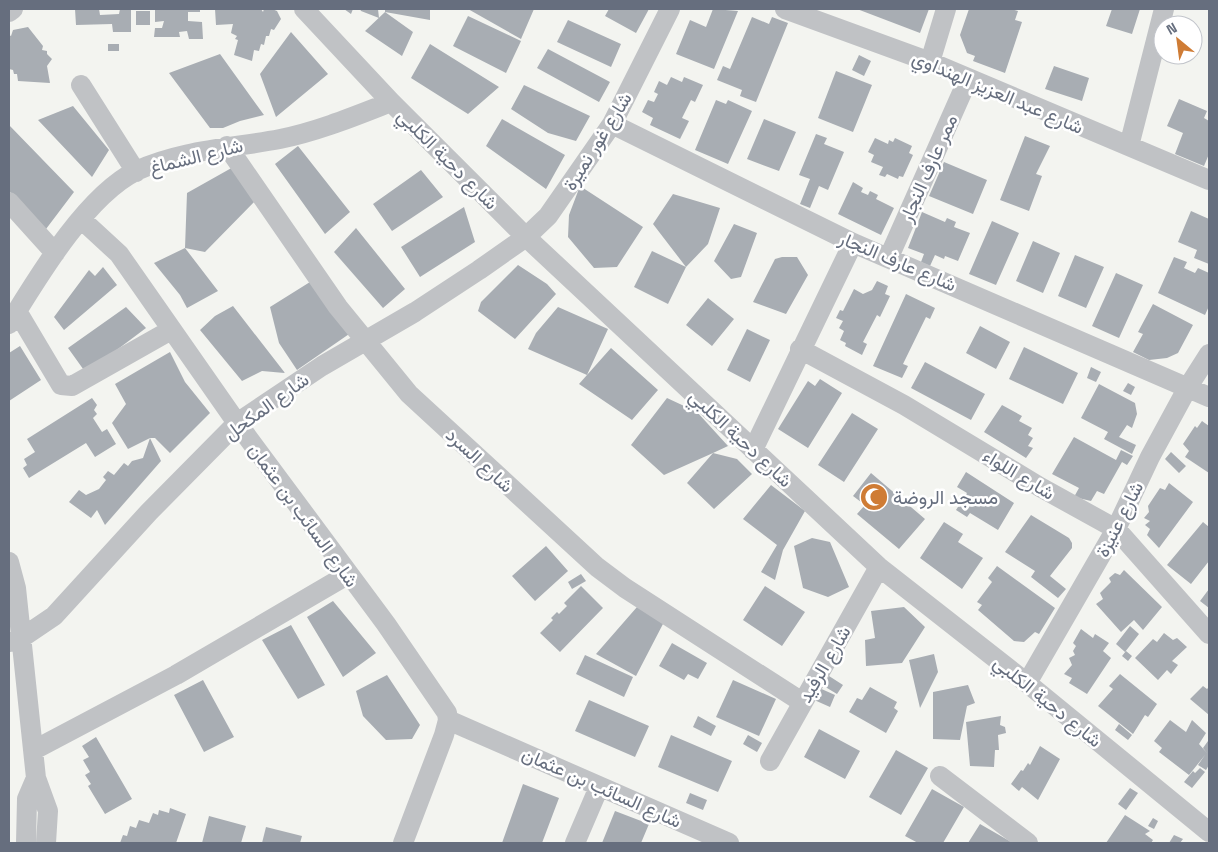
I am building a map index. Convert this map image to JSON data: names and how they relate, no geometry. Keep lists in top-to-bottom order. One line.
{"streets":{"street":["شارع عبد العزيز الهنداوي","شارع غور نميرة","شارع الشماغ","شارع دحية الكلبي","ممر عارف النجار","شارع عارف النجار","شارع المكحل","شارع السرد","شارع اللواء","شارع السائب بن عثمان","شارع عنيزة","شارع الرفيد"]},"crossings":[["شارع عبد العزيز الهنداوي","ممر عارف النجار"],["شارع غور نميرة","شارع دحية الكلبي"],["شارع غور نميرة","شارع عارف النجار"],["شارع غور نميرة","شارع المكحل"],["شارع الشماغ","شارع دحية الكلبي"],["شارع الشماغ","شارع السرد"],["شارع الشماغ","شارع السائب بن عثمان"],["شارع دحية الكلبي","شارع المكحل"],["شارع دحية الكلبي","شارع عنيزة"],["شارع دحية الكلبي","شارع الرفيد"],["ممر عارف النجار","شارع عارف النجار"],["شارع عارف النجار","شارع عنيزة"],["شارع المكحل","شارع السرد"],["شارع المكحل","شارع السائب بن عثمان"],["شارع السرد","شارع الرفيد"],["شارع اللواء","شارع عنيزة"]],"places":{"mosque":["مسجد الروضة"]},"north":"top left"}
